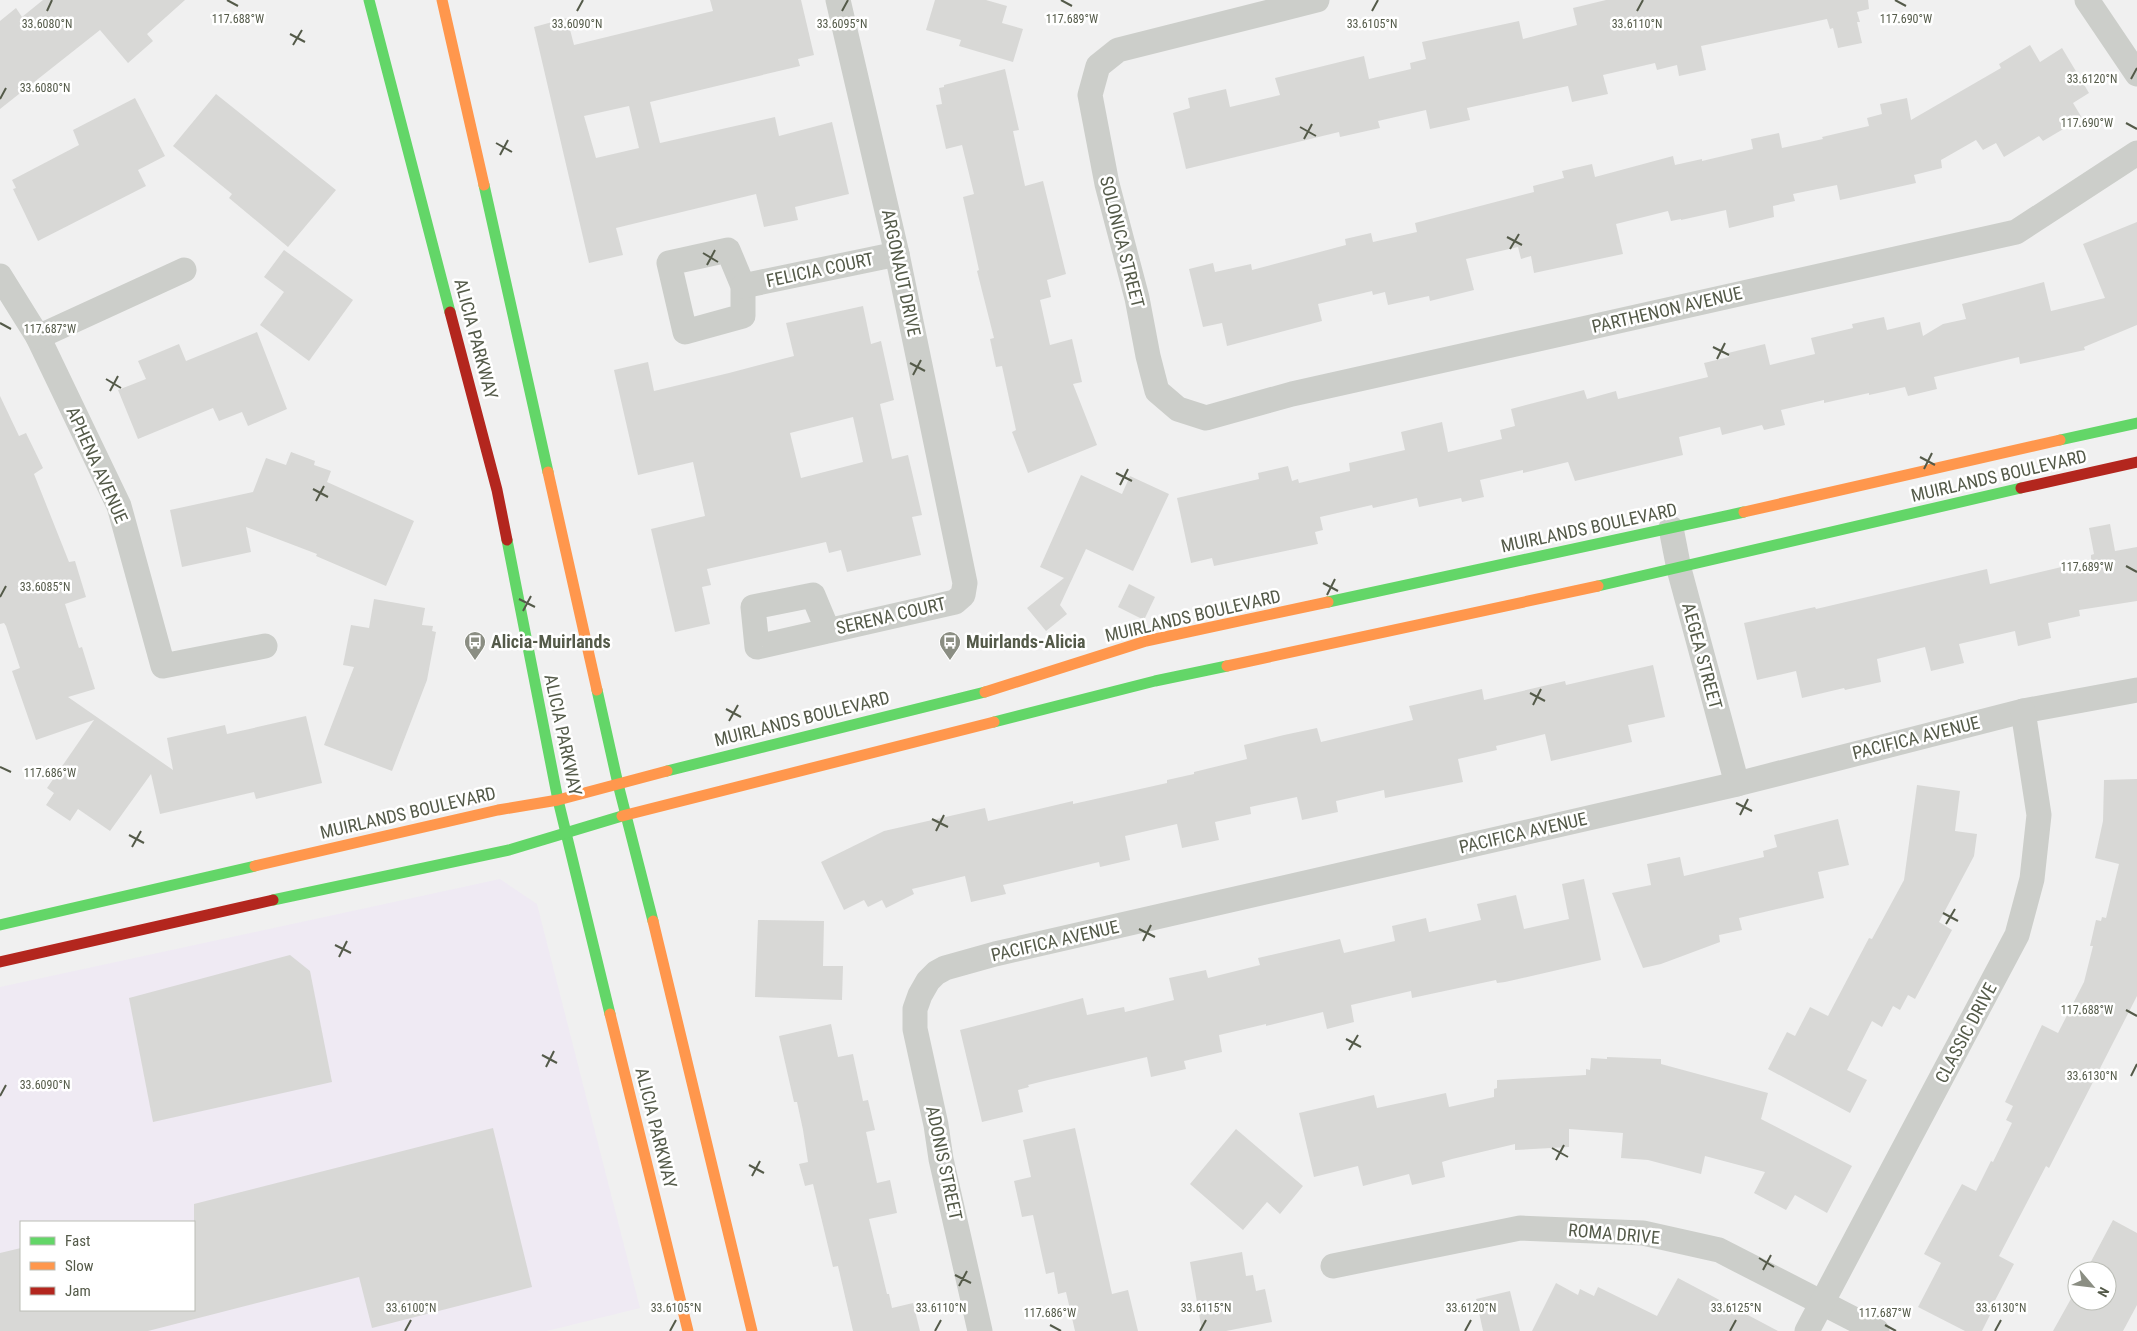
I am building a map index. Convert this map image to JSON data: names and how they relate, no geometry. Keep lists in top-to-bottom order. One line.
{"streets":{"main road":["ALICIA PARKWAY","MUIRLANDS BOULEVARD"],"street":["SOLONICA STREET","FELICIA COURT","ARGONAUT DRIVE","PARTHENON AVENUE","APHENA AVENUE","SERENA COURT","AEGEA STREET","PACIFICA AVENUE","CLASSIC DRIVE","ADONIS STREET","ROMA DRIVE"]},"crossings":[["SOLONICA STREET","PARTHENON AVENUE"],["FELICIA COURT","ARGONAUT DRIVE"],["ARGONAUT DRIVE","SERENA COURT"],["ALICIA PARKWAY","MUIRLANDS BOULEVARD"],["MUIRLANDS BOULEVARD","AEGEA STREET"],["AEGEA STREET","PACIFICA AVENUE"],["PACIFICA AVENUE","CLASSIC DRIVE"],["PACIFICA AVENUE","ADONIS STREET"],["CLASSIC DRIVE","ROMA DRIVE"]],"places":{"bus stop":["Alicia-Muirlands","Muirlands-Alicia"]},"legend":["Fast","Slow","Jam"],"north":"bottom right","coordinates":["117.690°W","117.688°W","117.689°W","33.6080°N","33.6090°N","33.6095°N","33.6105°N","33.6110°N","33.6120°N","117.687°W","33.6085°N","117.686°W","33.6130°N","33.6100°N","33.6115°N","33.6125°N"]}
